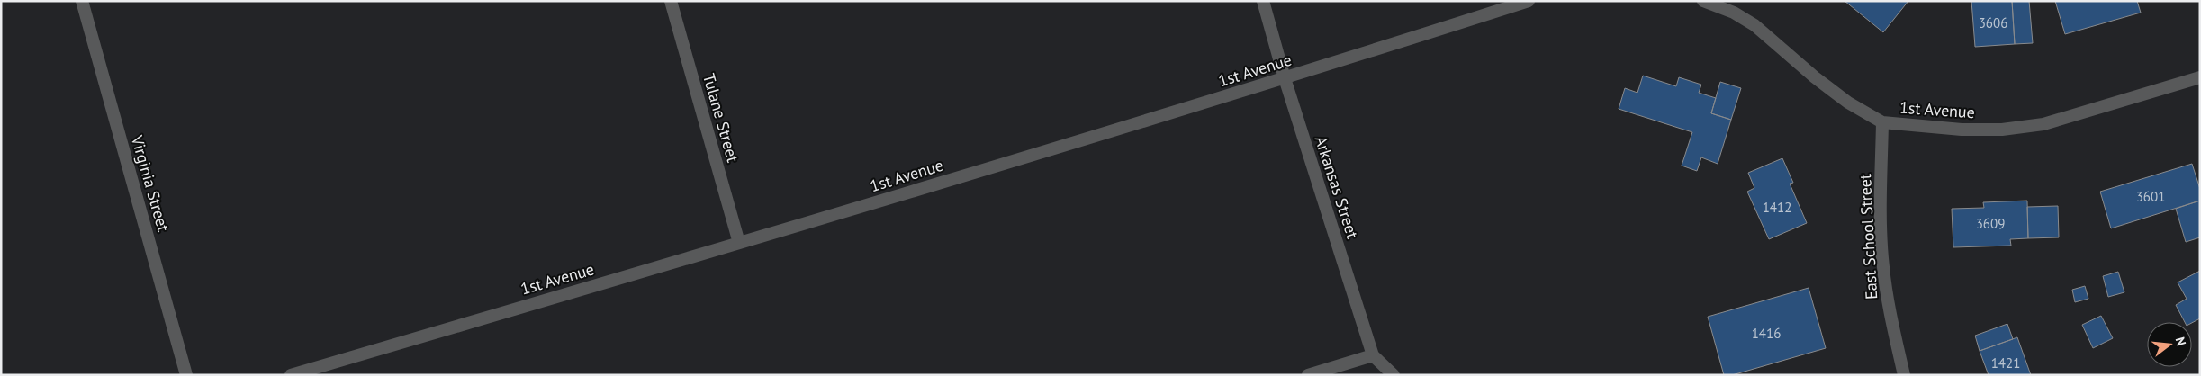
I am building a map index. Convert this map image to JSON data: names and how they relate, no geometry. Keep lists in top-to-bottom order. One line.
{"streets":{"street":["1st Avenue","Tulane Street","Virginia Street","Arkansas Street","East School Street"]},"crossings":[["1st Avenue","Tulane Street"],["1st Avenue","Arkansas Street"],["1st Avenue","East School Street"]],"house_numbers":["3606","3601","1412","3609","1416","1421"],"north":"right"}
